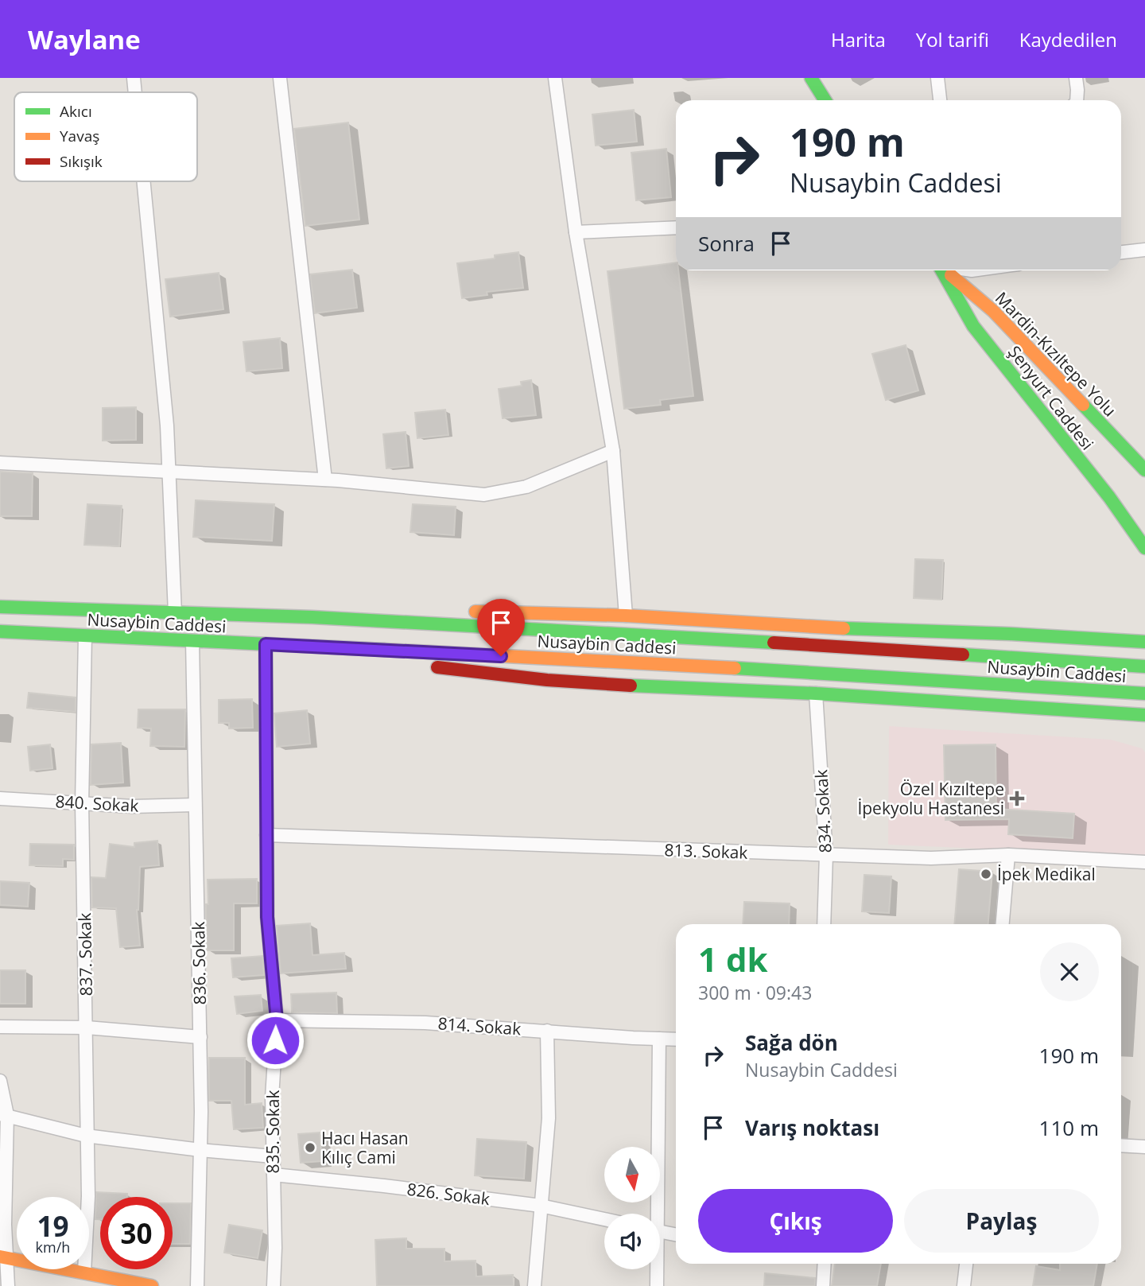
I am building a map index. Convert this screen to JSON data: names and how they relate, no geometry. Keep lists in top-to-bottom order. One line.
{"streets":{"main road":["Mardin-Kızıltepe Yolu","Şenyurt Caddesi","Nusaybin Caddesi"],"street":["840. Sokak","834. Sokak","813. Sokak","837. Sokak","836. Sokak","814. Sokak","835. Sokak","826. Sokak"]},"crossings":[["Nusaybin Caddesi","837. Sokak"],["Nusaybin Caddesi","836. Sokak"],["Nusaybin Caddesi","835. Sokak"],["840. Sokak","837. Sokak"],["840. Sokak","836. Sokak"],["834. Sokak","813. Sokak"],["813. Sokak","835. Sokak"],["814. Sokak","835. Sokak"],["835. Sokak","826. Sokak"]],"places":{"health":["Özel Kızıltepe İpekyolu Hastanesi"],"other":["İpek Medikal","Hacı Hasan Kılıç Cami"]},"legend":["Akıcı","Yavaş","Sıkışık"],"north":"bottom","page":{"header":"Waylane","nav":["Harita","Yol tarifi","Kaydedilen"],"turn":["190 m","Nusaybin Caddesi"],"then":"Sonra","heading":["1 dk","300 m · 09:43"],"list":[{"name":"Sağa dön","note":"Nusaybin Caddesi","value":"190 m"},{"name":"Varış noktası","value":"110 m"}],"buttons":["Çıkış","Paylaş"],"speed":"19 km/h","limit":"30"}}
